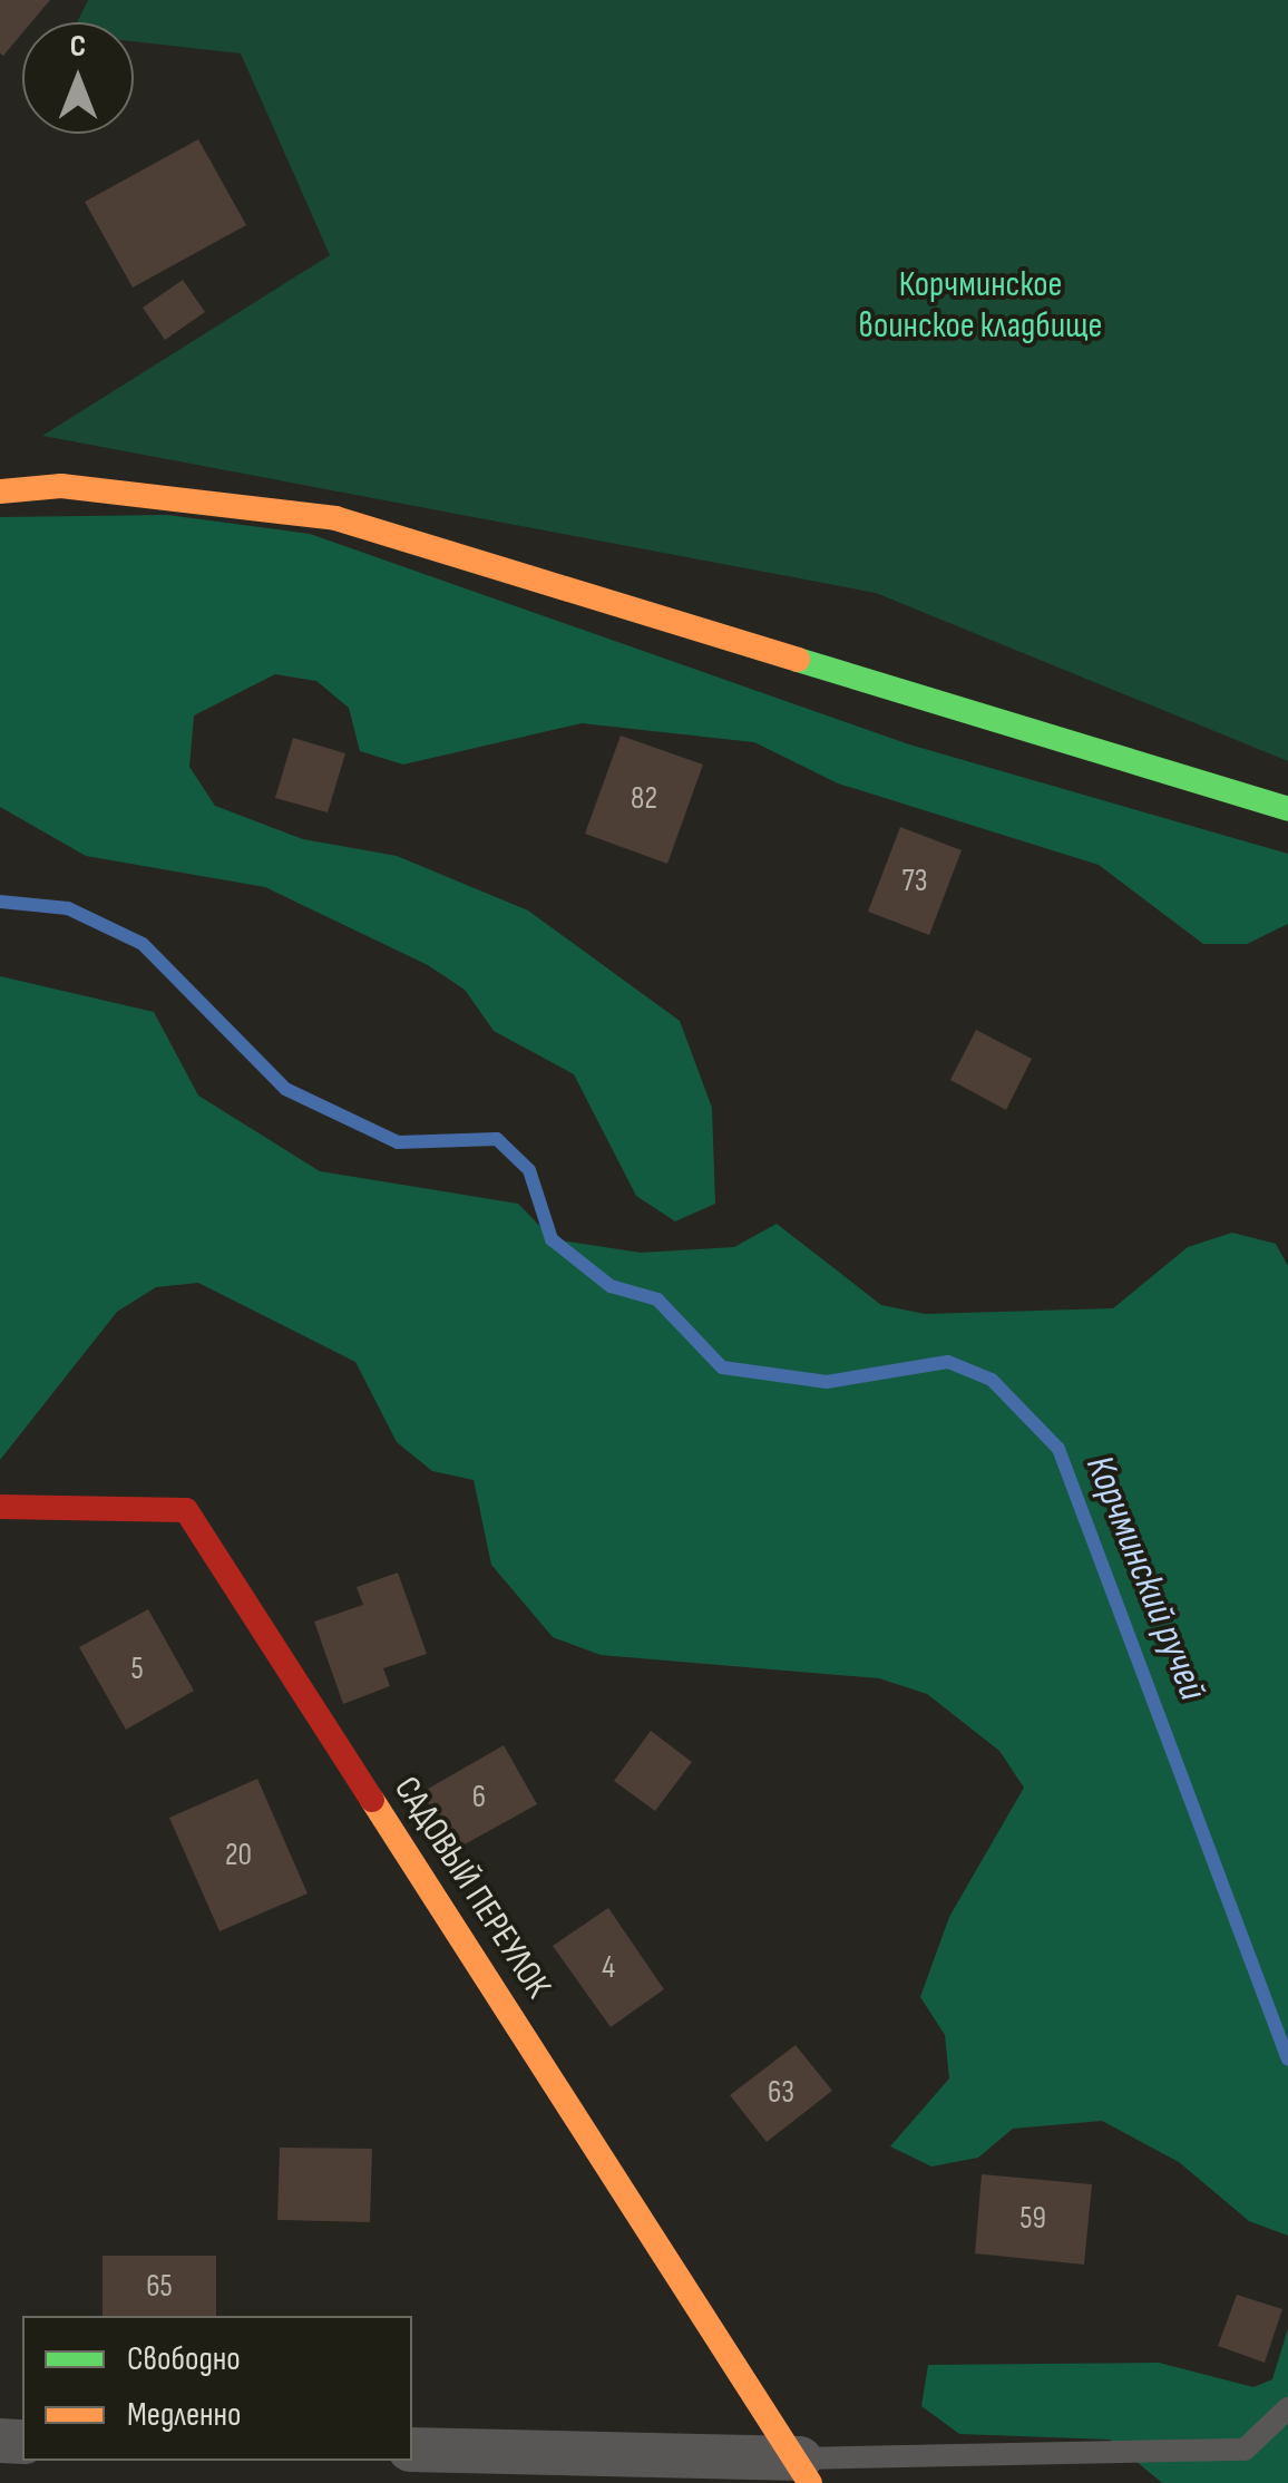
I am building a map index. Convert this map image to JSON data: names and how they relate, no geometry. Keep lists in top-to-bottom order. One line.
{"streets":{"street":["САДОВЫЙ ПЕРЕУЛОК"]},"water":["Корчминский ручей"],"parks":["Корчминское воинское кладбище"],"house_numbers":["82","73","5","6","20","4","63","59","65"],"legend":["Свободно","Медленно"],"north":"top"}
